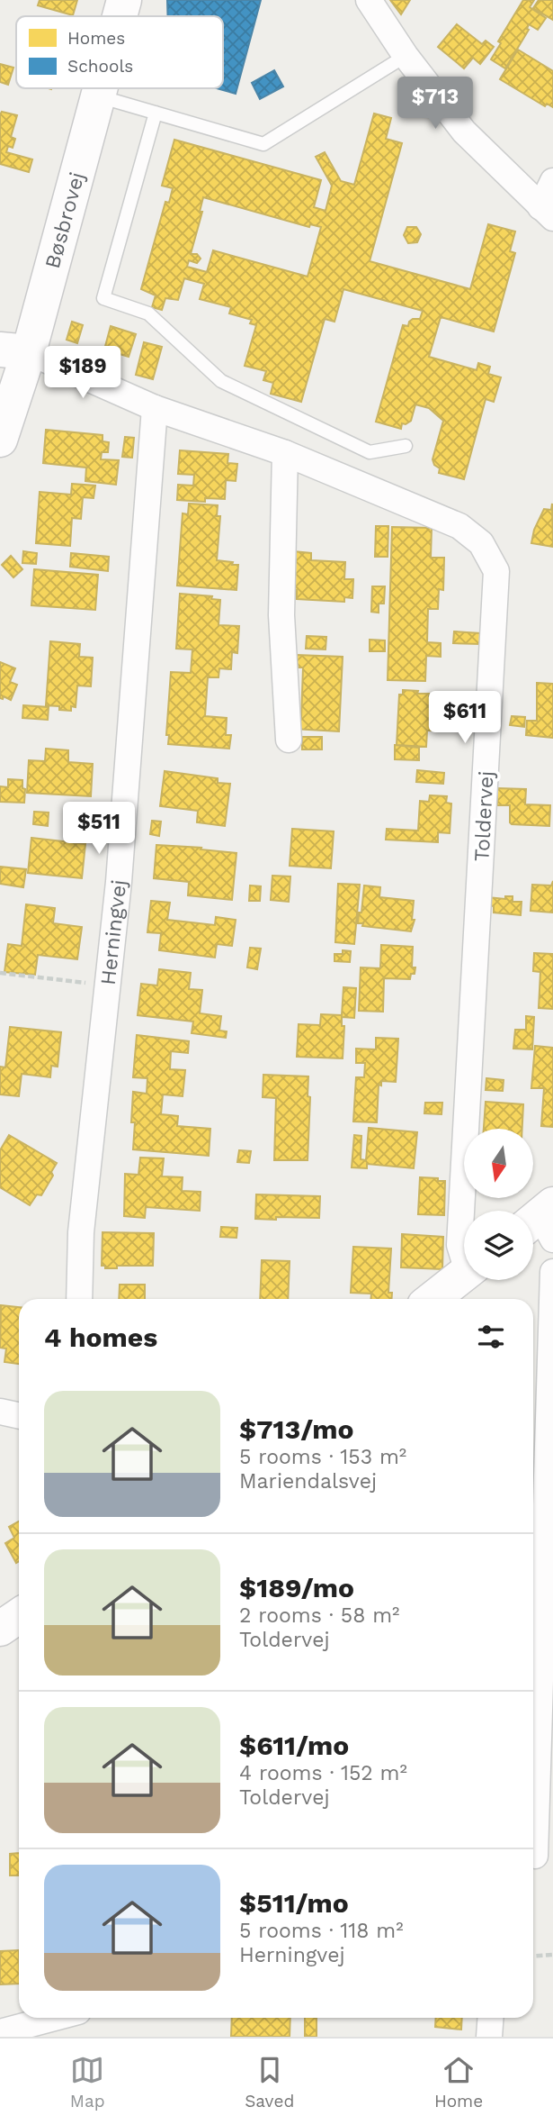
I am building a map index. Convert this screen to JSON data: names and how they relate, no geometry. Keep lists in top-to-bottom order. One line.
{"streets":{"street":["Bøsbrovej","Toldervej","Herningvej"]},"crossings":[["Bøsbrovej","Toldervej"],["Toldervej","Herningvej"]],"legend":["Homes","Schools"],"north":"bottom","page":{"price":["$713","$189","$611","$511"],"heading":"4 homes","list":[{"name":"$713/mo","note":"5 rooms · 153 m² · Mariendalsvej"},{"name":"$189/mo","note":"2 rooms · 58 m² · Toldervej"},{"name":"$611/mo","note":"4 rooms · 152 m² · Toldervej"},{"name":"$511/mo","note":"5 rooms · 118 m² · Herningvej"}],"tabs":["Map","Saved","Home"]}}
